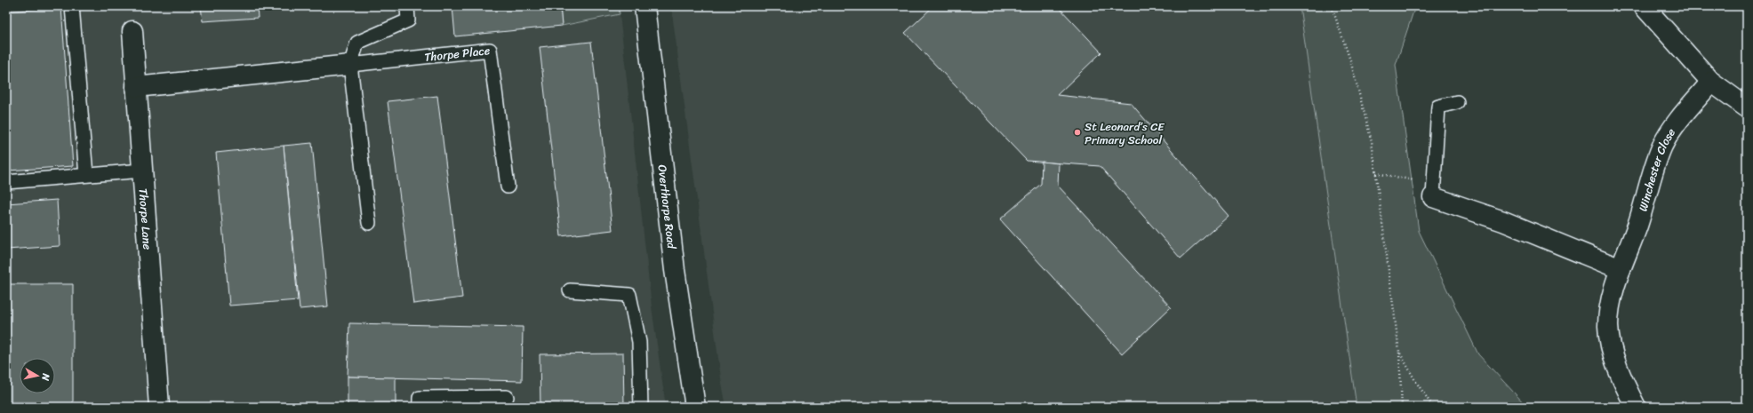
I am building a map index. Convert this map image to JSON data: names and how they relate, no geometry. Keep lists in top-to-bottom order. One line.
{"streets":{"street":["Thorpe Place","Winchester Close","Overthorpe Road","Thorpe Lane"]},"crossings":[["Thorpe Place","Thorpe Lane"]],"places":["St Leonard’s CE Primary School"],"north":"right"}
